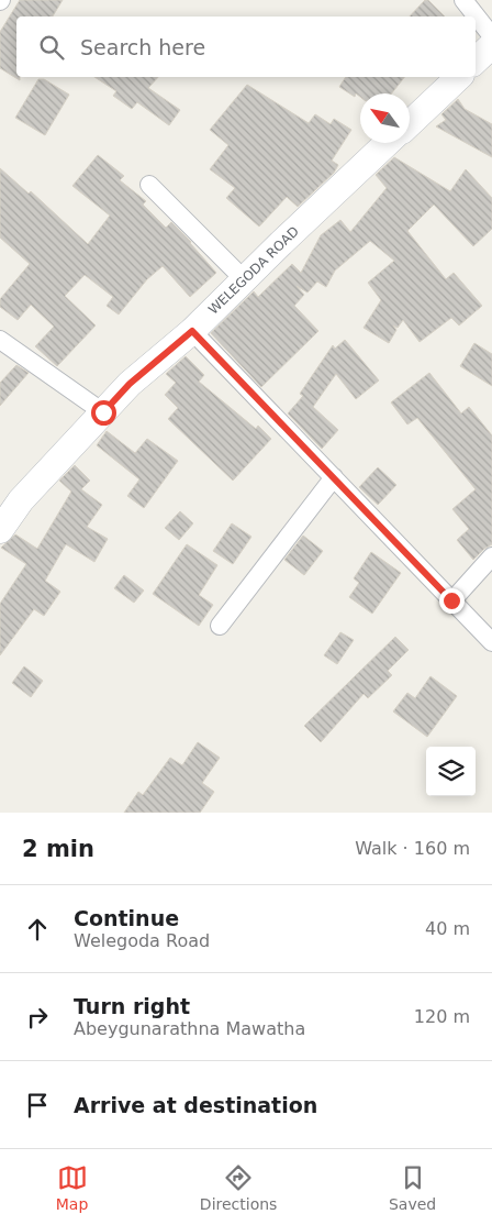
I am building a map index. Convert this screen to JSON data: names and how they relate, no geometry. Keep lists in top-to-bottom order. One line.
{"streets":{"street":["WELEGODA ROAD"]},"north":"top left","page":{"search":"Search here","heading":["2 min","Walk · 160 m"],"list":[["Continue","Welegoda Road","40 m"],["Turn right","Abeygunarathna Mawatha","120 m"],"Arrive at destination"],"nav":["Map","Directions","Saved"]}}
